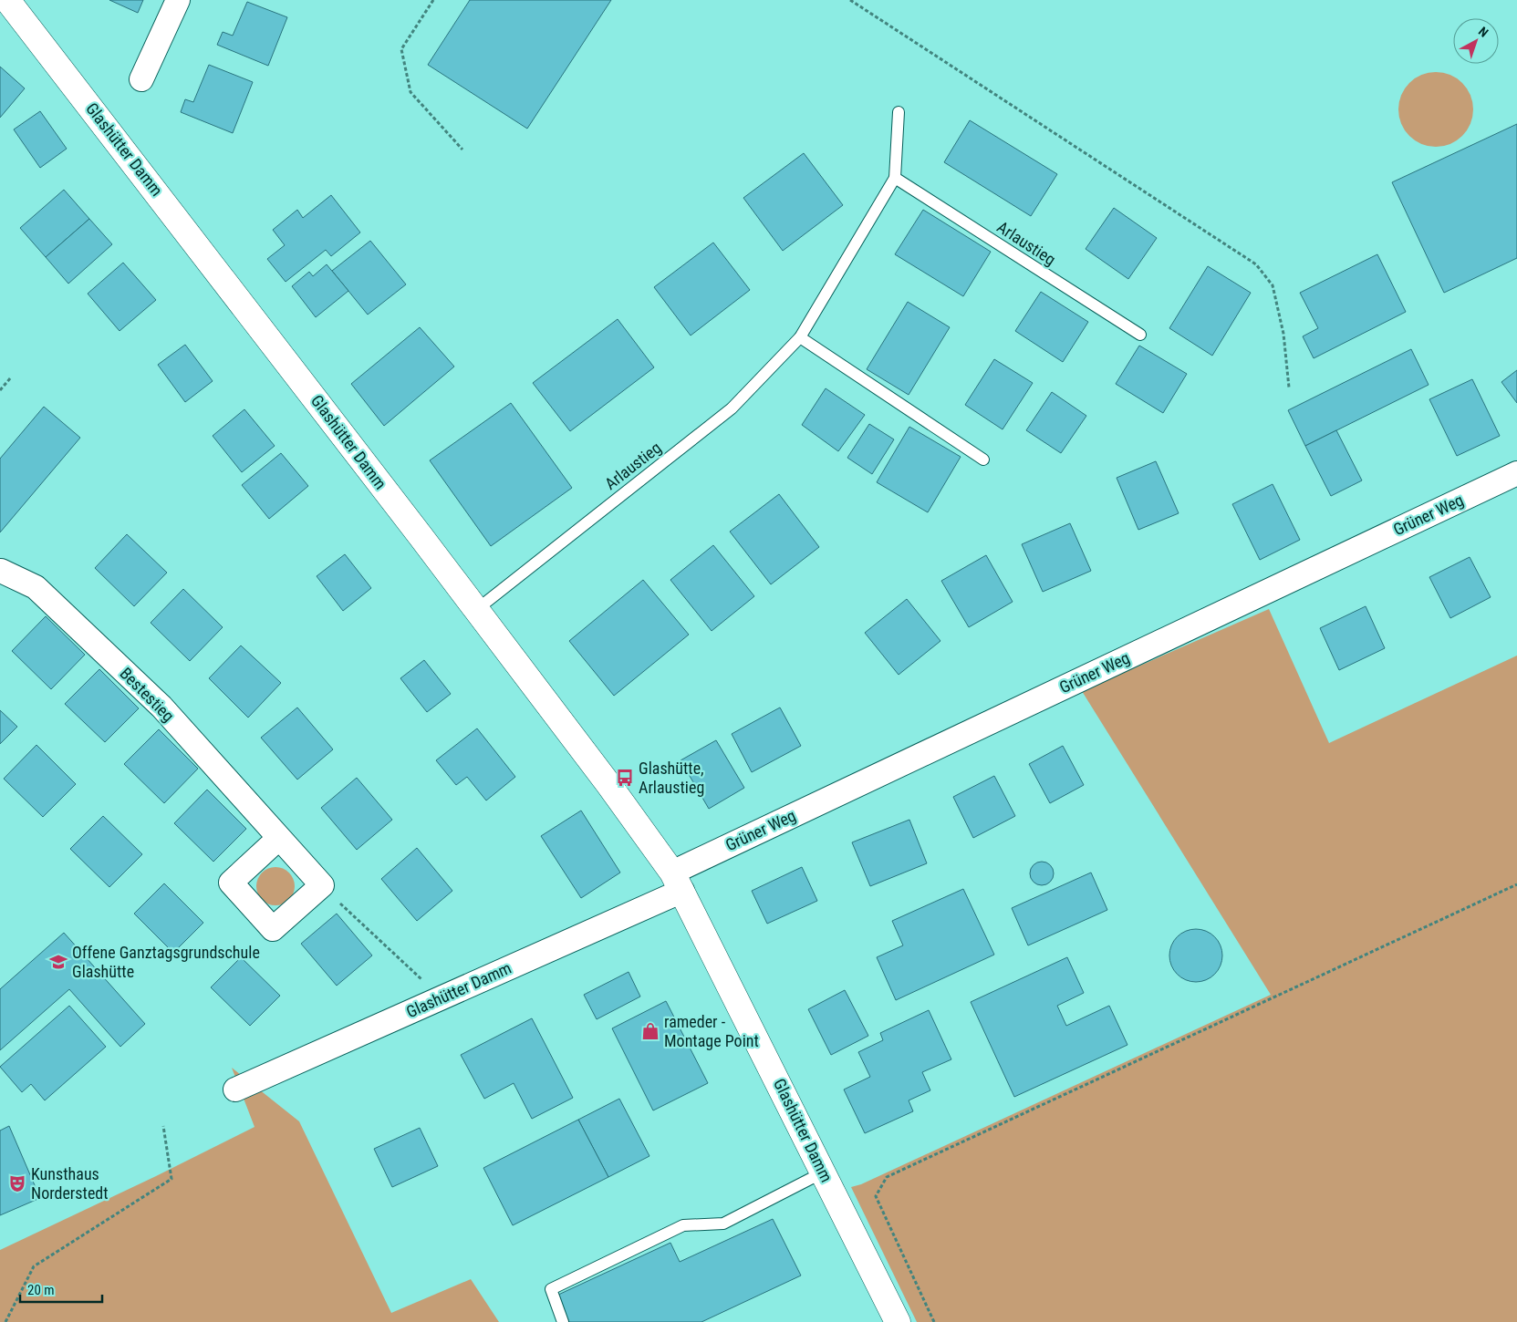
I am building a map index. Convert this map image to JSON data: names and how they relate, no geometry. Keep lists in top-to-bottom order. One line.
{"streets":{"street":["Glashütter Damm","Grüner Weg","Bestestieg"],"lane":["Arlaustieg"]},"crossings":[["Glashütter Damm","Arlaustieg"],["Glashütter Damm","Grüner Weg"]],"places":{"bus stop":["Glashütte, Arlaustieg"],"school or university":["Offene Ganztagsgrundschule Glashütte"],"shop":["rameder - Montage Point"],"theatre":["Kunsthaus Norderstedt"]},"scale_bar":"20 m","north":"top right"}
